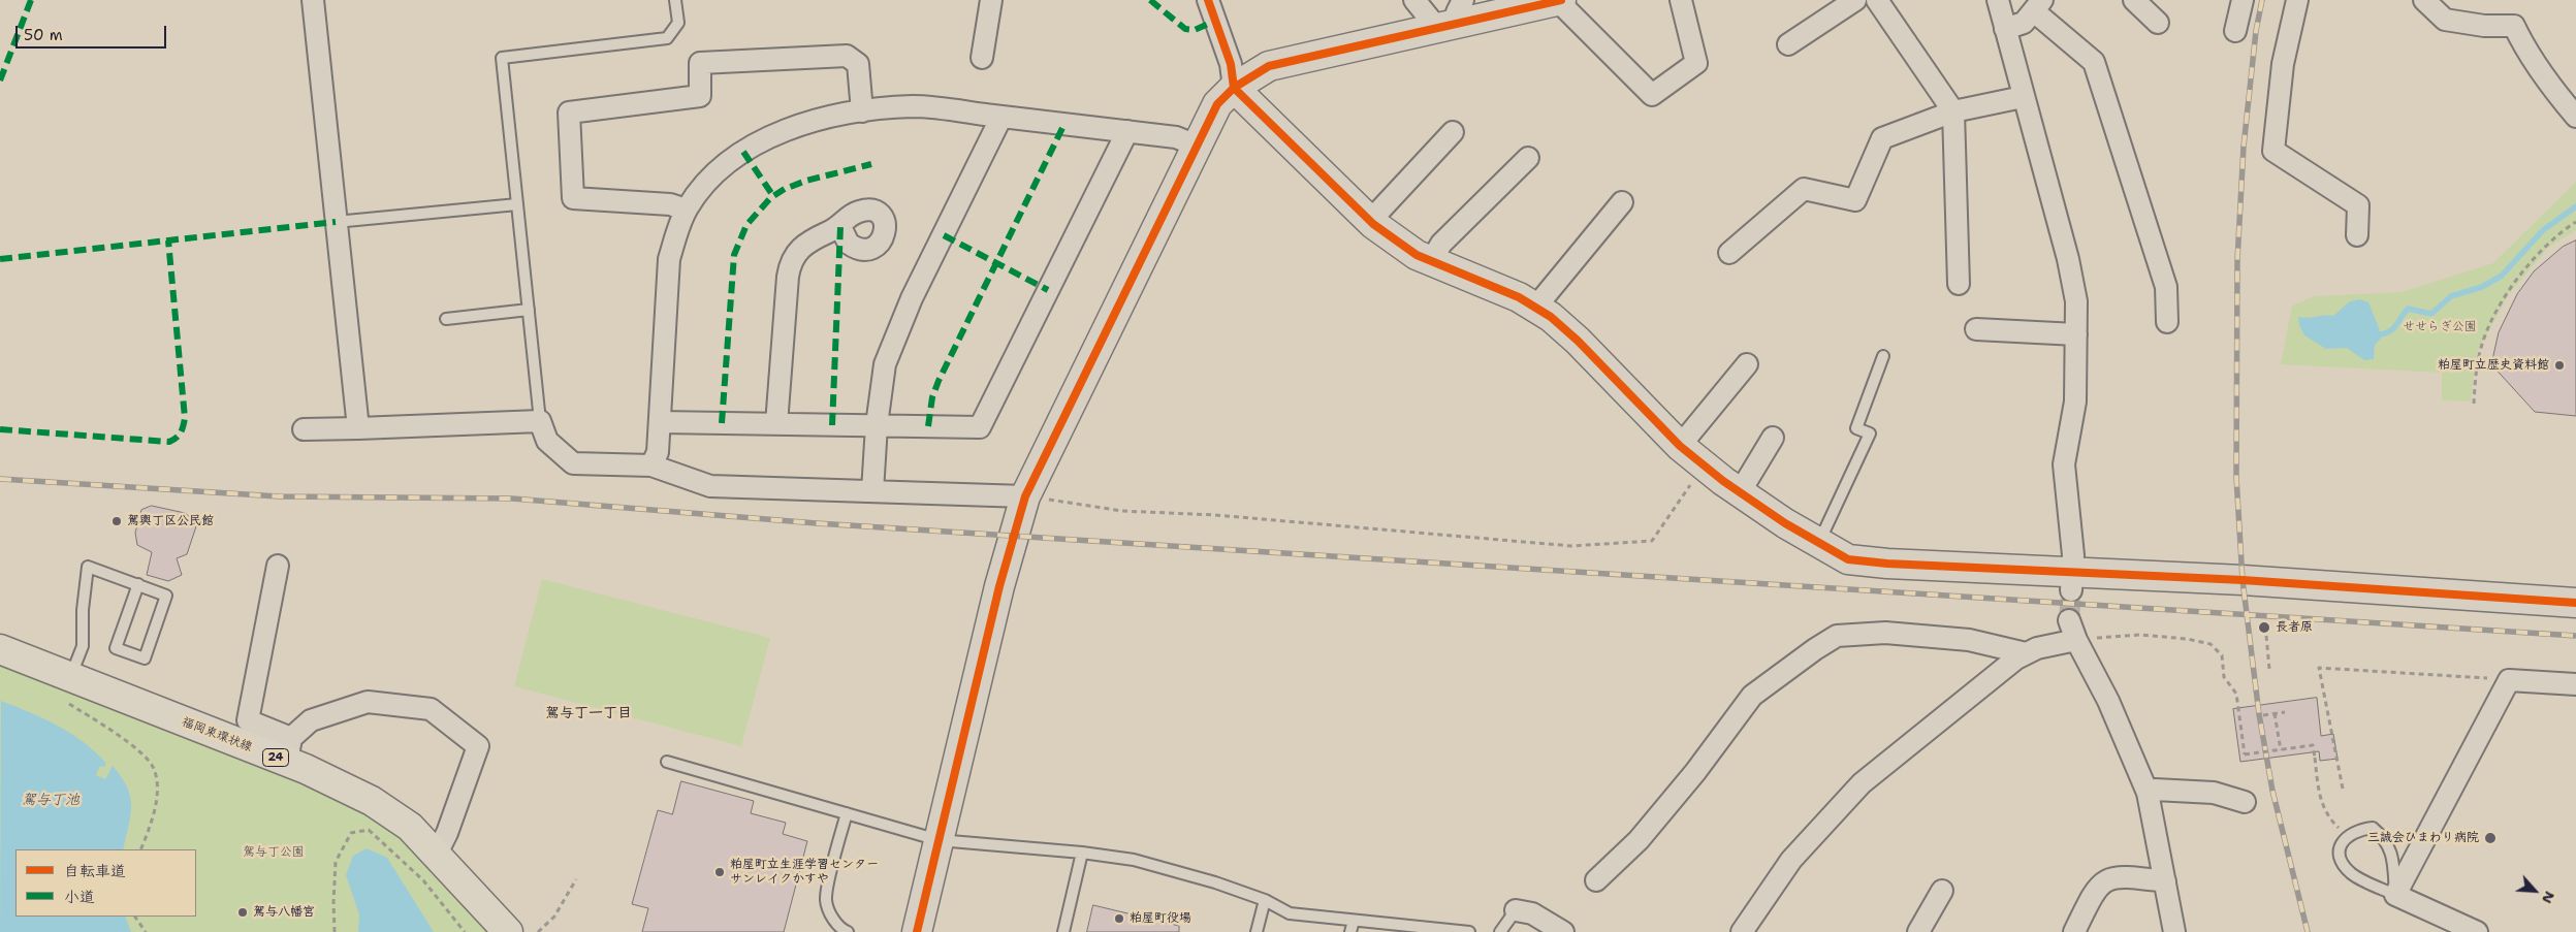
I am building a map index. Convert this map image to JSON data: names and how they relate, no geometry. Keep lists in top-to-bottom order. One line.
{"streets":{"main road":["福岡東環状線","24"]},"districts":["駕与丁一丁目"],"water":["駕与丁池"],"parks":["せせらぎ公園","駕与丁公園"],"places":["粕屋町立歴史資料館","駕輿丁区公民館","長者原","三誠会ひまわり病院","粕屋町立生涯学習センター サンレイクかすや","駕与八幡宮","粕屋町役場"],"legend":["自転車道","小道"],"scale_bar":"50 m","north":"bottom right"}
